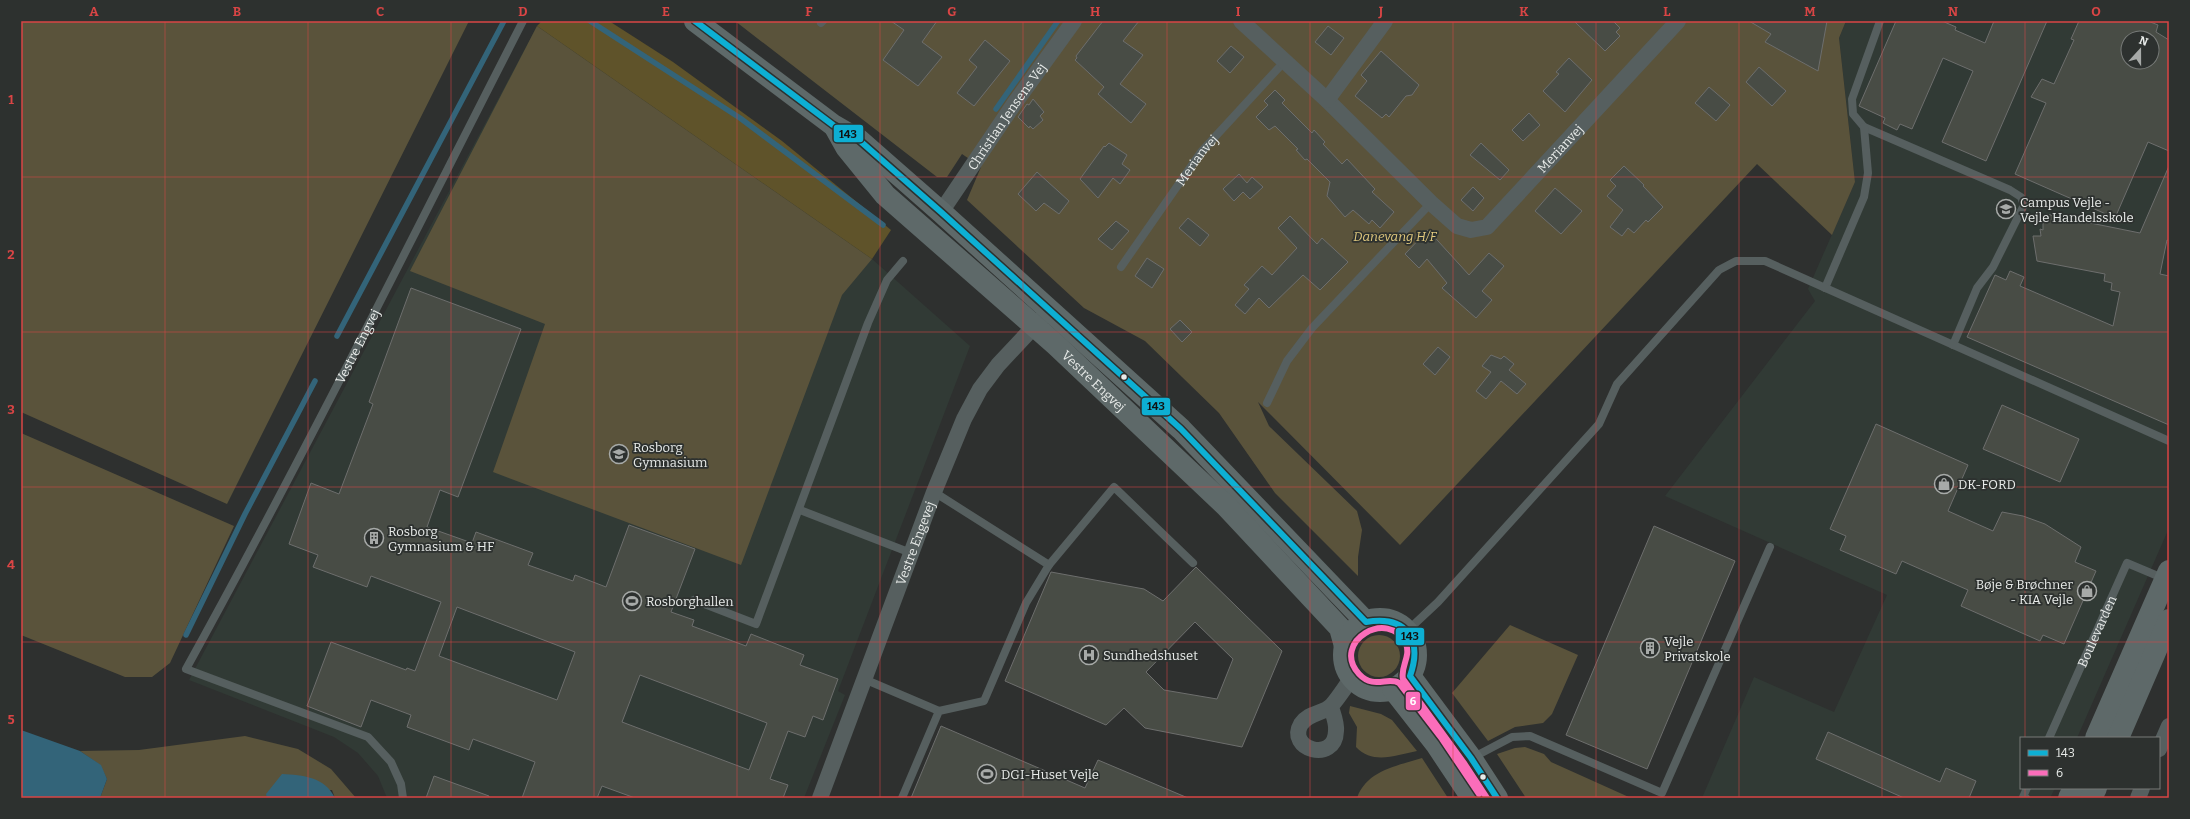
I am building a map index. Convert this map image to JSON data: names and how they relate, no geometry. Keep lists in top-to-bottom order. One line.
{"streets":{"street":["Christian Jensens Vej","Merianvej","Vestre Engvej","Vestre Engevej","Boulevarden"]},"crossings":[["Christian Jensens Vej","Vestre Engvej"],["Vestre Engvej","Vestre Engevej"]],"parks":["Danevang H/F"],"places":{"school or university":["Campus Vejle - Vejle Handelsskole","Rosborg Gymnasium"],"shop":["DK-FORD","Bøje & Brøchner - KIA Vejle"],"building":["Rosborg Gymnasium & HF","Vejle Privatskole"],"sports":["Rosborghallen","DGI-Huset Vejle"],"hospital":["Sundhedshuset"]},"lines":["transit line 143","transit line 6"],"legend":["143","6"],"north":"top","grid":{"columns":["A","B","C","D","E","F","G","H","I","J","K","L","M","N","O"],"rows":["1","2","3","4","5"]}}
